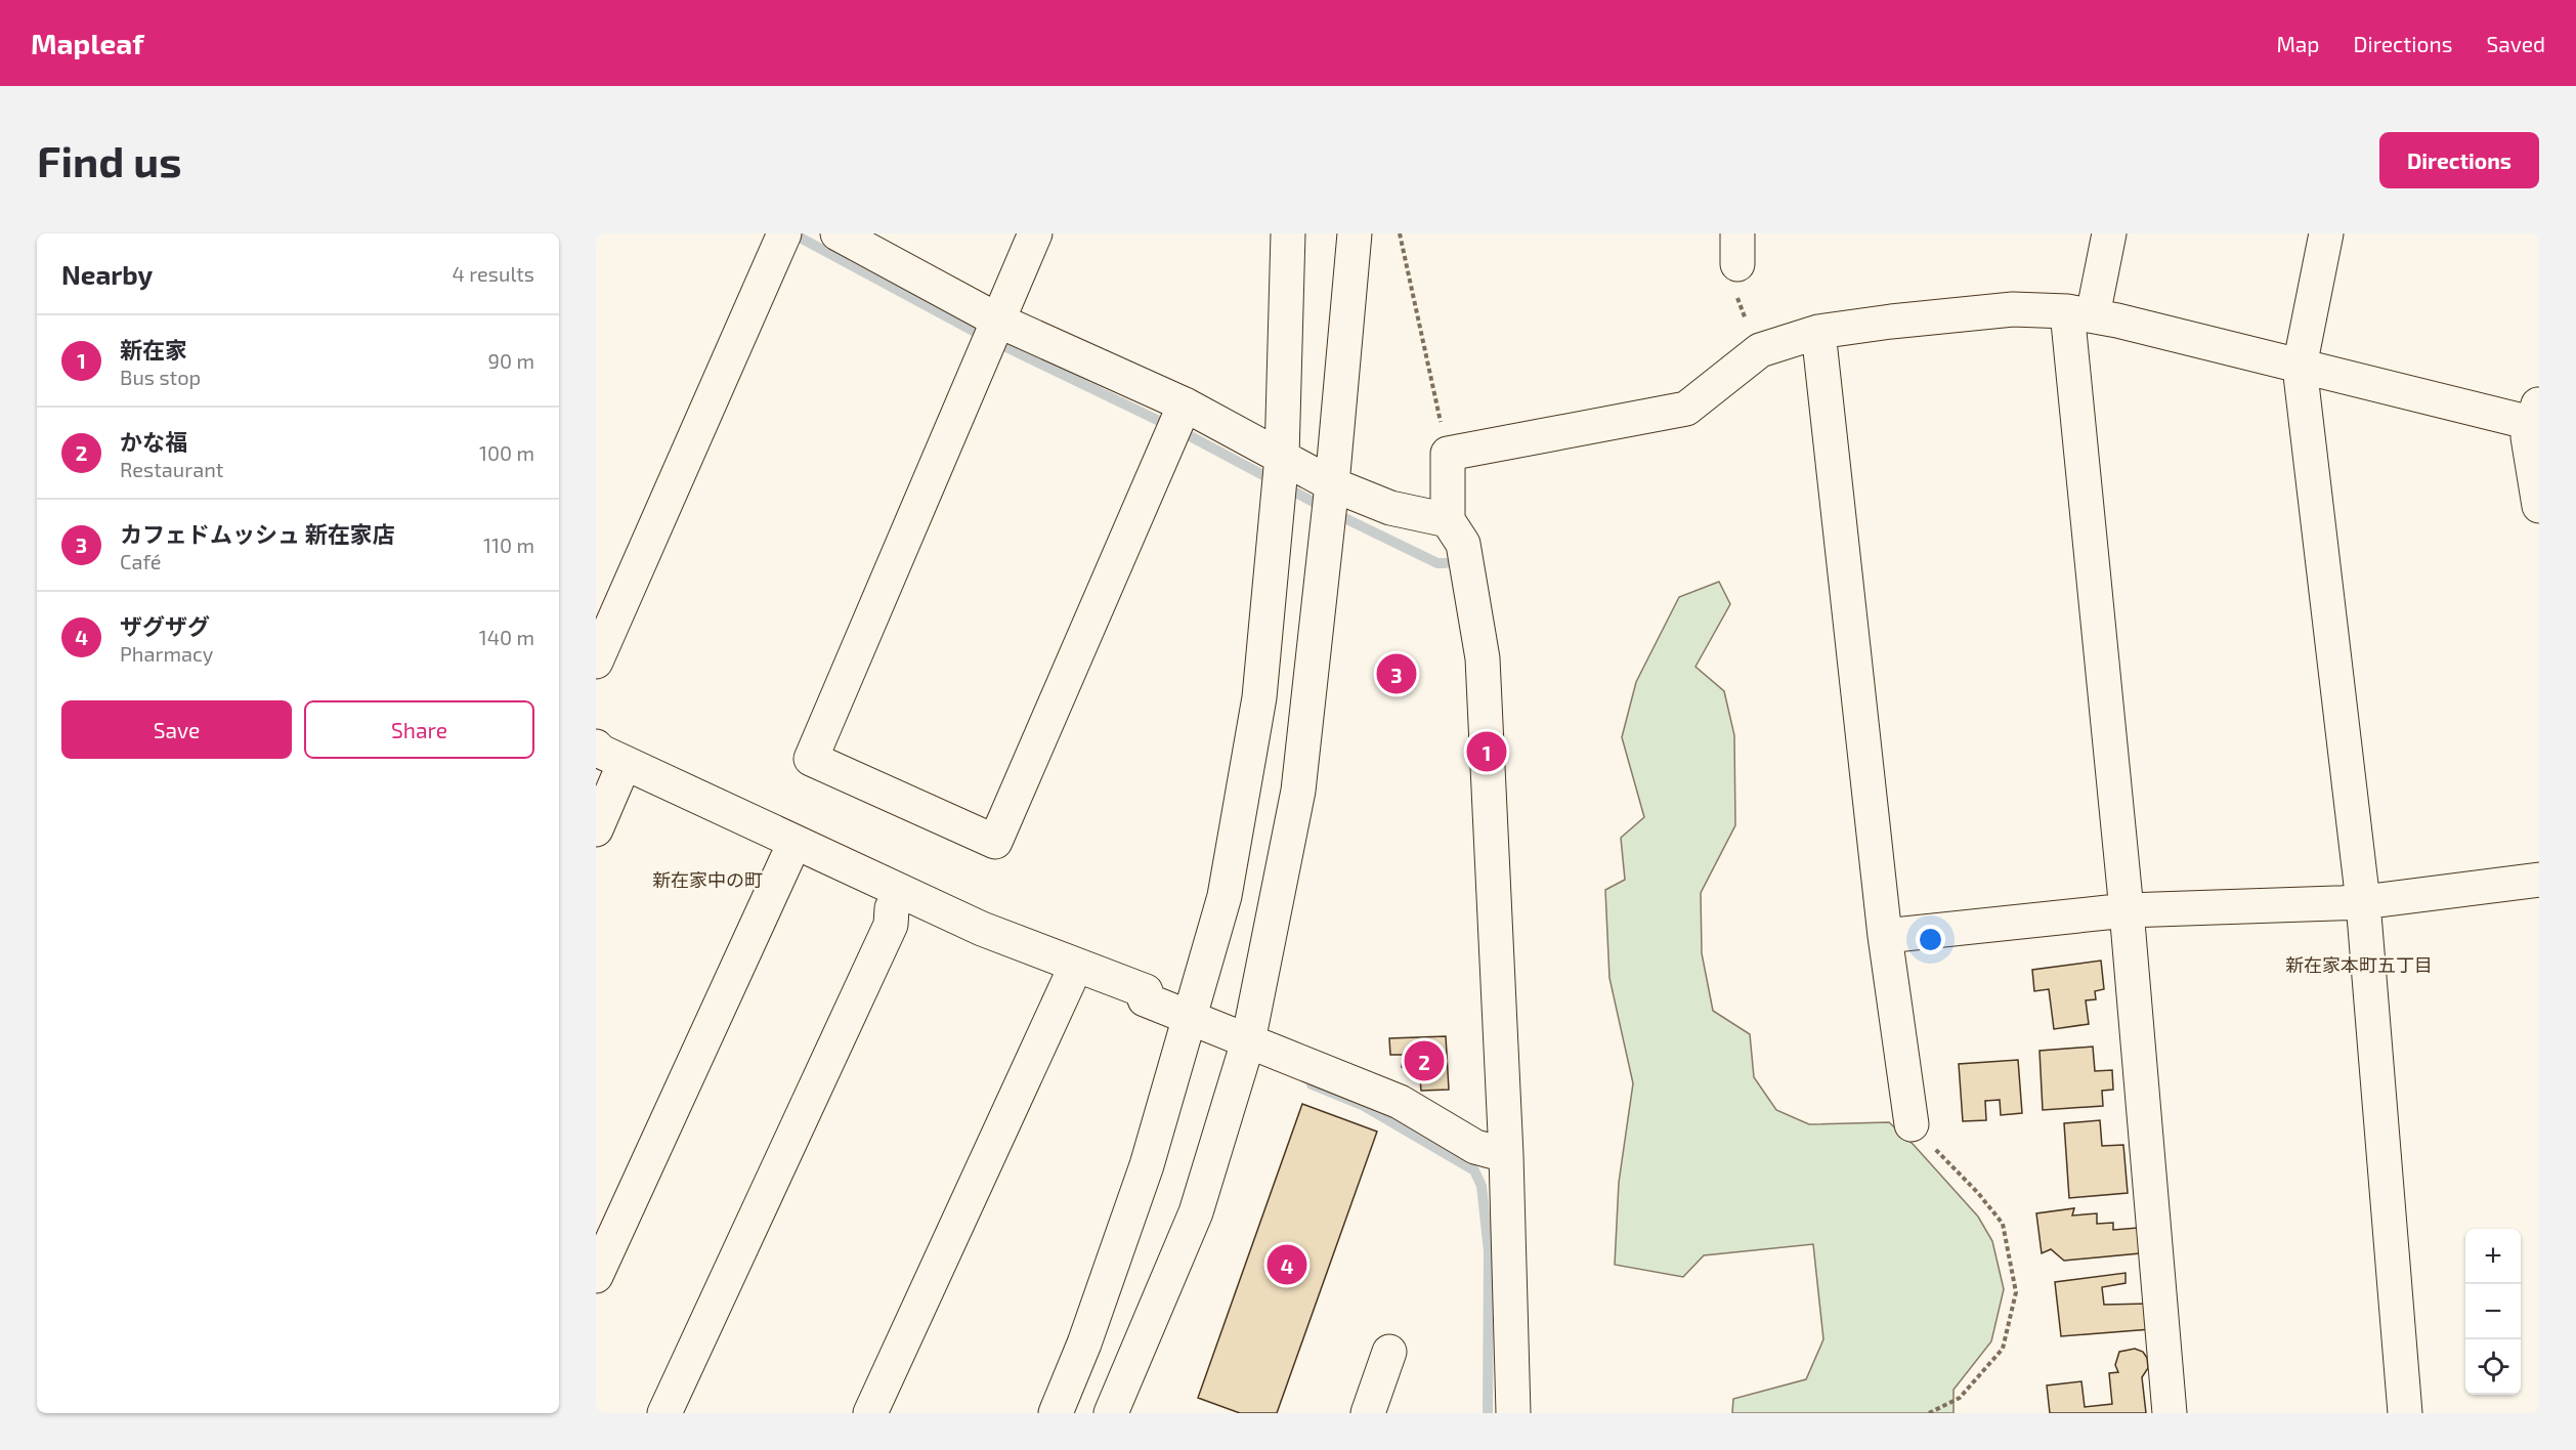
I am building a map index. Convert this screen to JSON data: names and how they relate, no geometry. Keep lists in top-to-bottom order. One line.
{"districts":["新在家中の町","新在家本町五丁目"],"page":{"header":"Mapleaf","nav":["Map","Directions","Saved"],"buttons":["Directions",["Save","Share"]],"title":"Find us","heading":["Nearby","4 results"],"list":[{"mark":"1","name":"新在家","note":"Bus stop","value":"90 m"},{"mark":"2","name":"かな福","note":"Restaurant","value":"100 m"},{"mark":"3","name":"カフェドムッシュ 新在家店","note":"Café","value":"110 m"},{"mark":"4","name":"ザグザグ","note":"Pharmacy","value":"140 m"}],"pins":["3","1","2","4"],"map_buttons":["+","−"]}}
